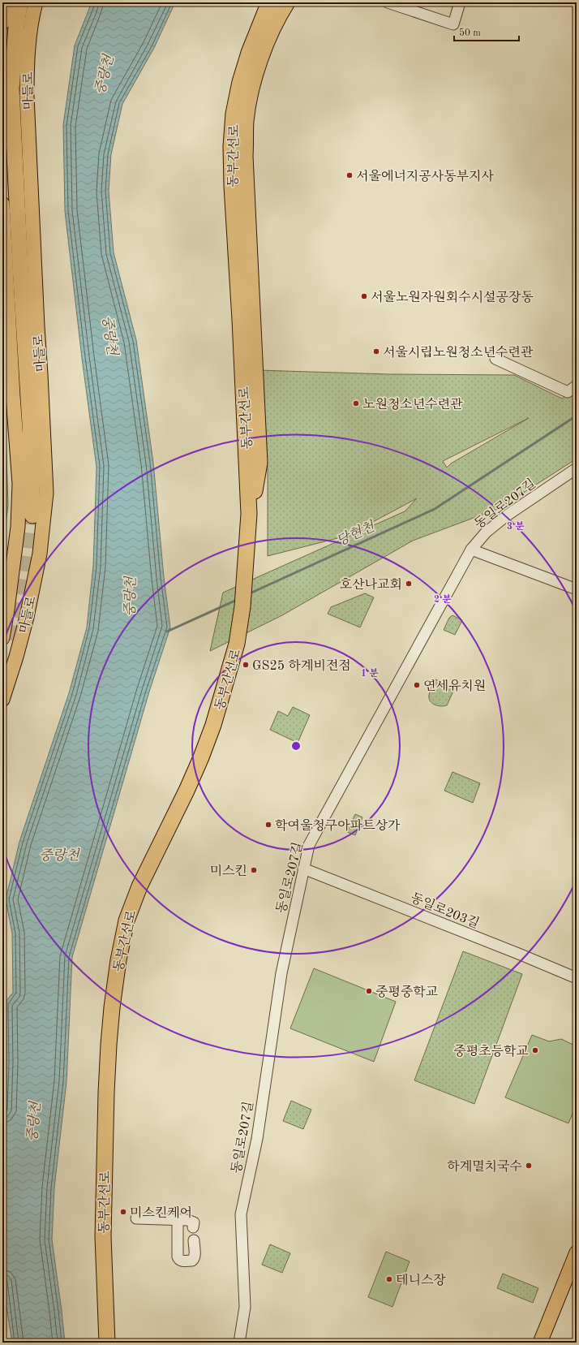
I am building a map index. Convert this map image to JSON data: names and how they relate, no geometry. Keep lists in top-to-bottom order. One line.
{"streets":{"highway":["동부간선로"],"main road":["마들로"],"street":["동일로207길","동일로203길"]},"crossings":[["동일로207길","동일로203길"]],"water":["중랑천","당현천"],"places":["서울에너지공사동부지사","서울노원자원회수시설공장동","서울시립노원청소년수련관","노원청소년수련관","호산나교회","GS25 하계비전점","연세유치원","학여울청구아파트상가","미스킨","중평중학교","중평초등학교","하계멸치국수","미스킨케어","테니스장"],"scale_bar":"50 m","rings":["3 분","2 분","1 분"]}
